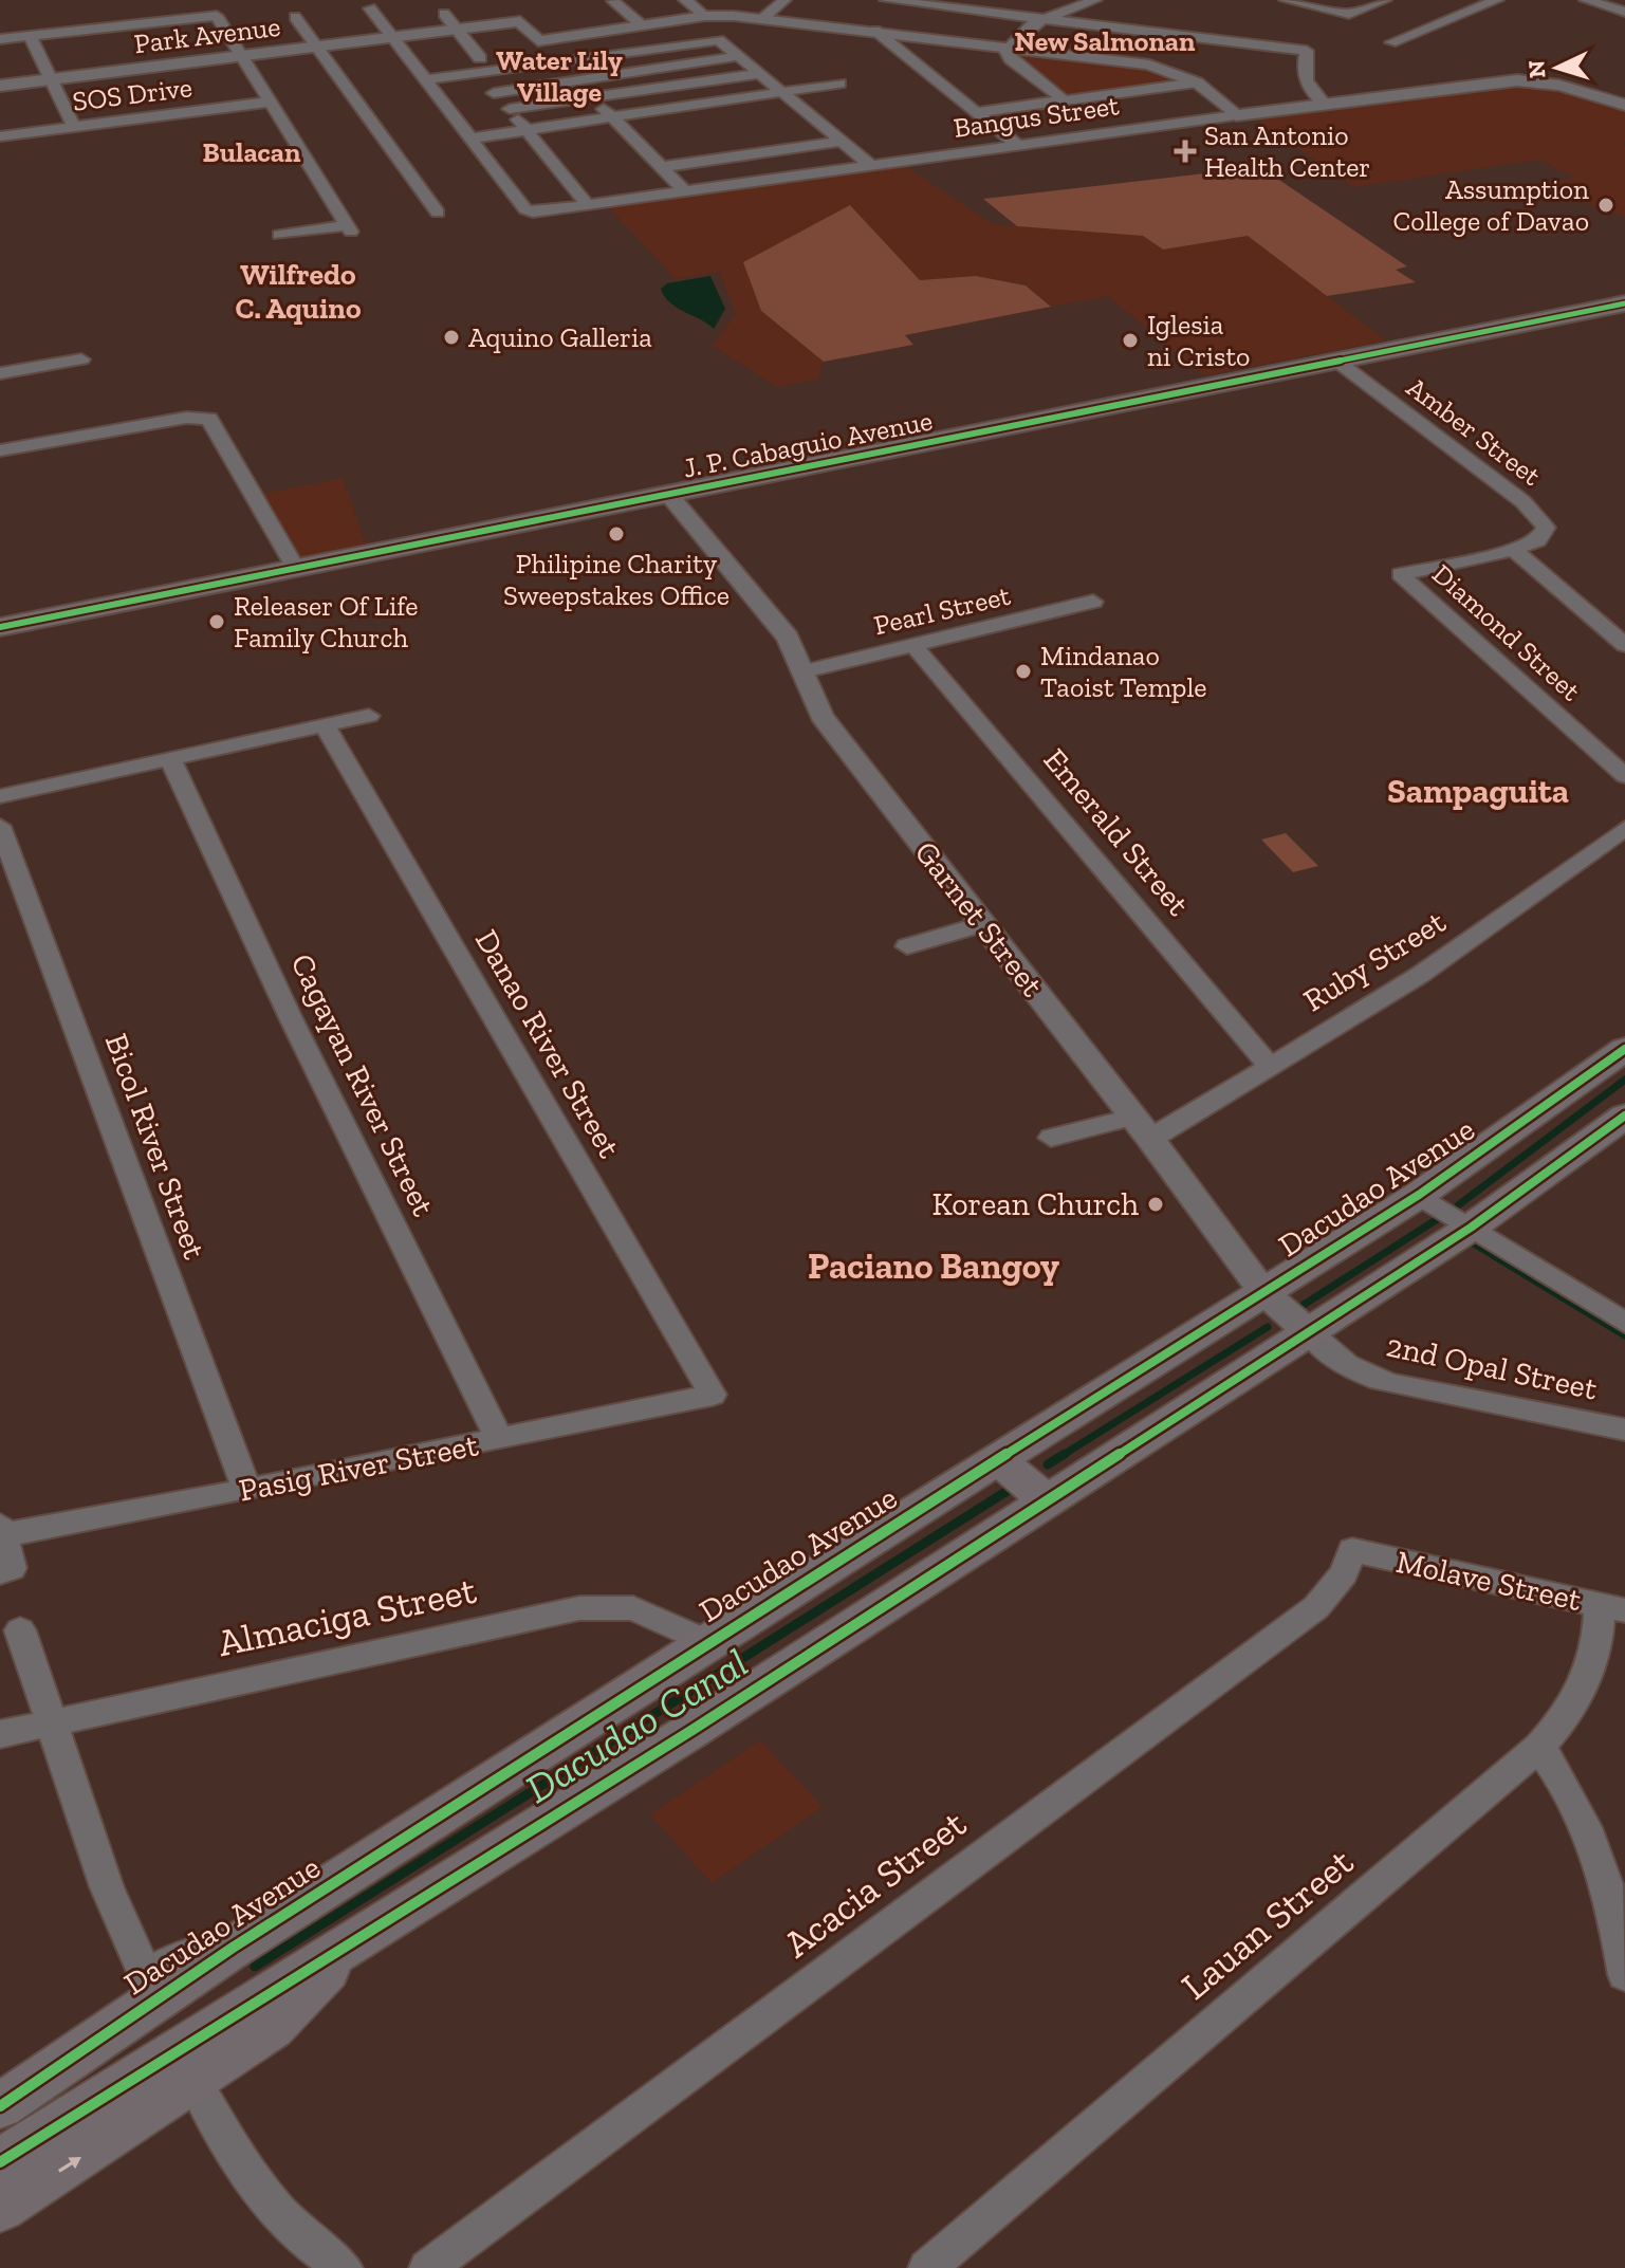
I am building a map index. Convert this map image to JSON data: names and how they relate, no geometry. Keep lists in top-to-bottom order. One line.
{"streets":{"main road":["J. P. Cabaguio Avenue","Dacudao Avenue"],"street":["Park Avenue","SOS Drive","Bangus Street","Amber Street","Pearl Street","Diamond Street","Emerald Street","Garnet Street","Ruby Street","Danao River Street","Cagayan River Street","Bicol River Street","2nd Opal Street","Pasig River Street","Molave Street","Almaciga Street","Acacia Street","Lauan Street"]},"crossings":[["Amber Street","J. P. Cabaguio Avenue"],["Amber Street","Diamond Street"],["J. P. Cabaguio Avenue","Garnet Street"],["Pearl Street","Emerald Street"],["Pearl Street","Garnet Street"],["Emerald Street","Ruby Street"],["Garnet Street","Ruby Street"],["Garnet Street","Dacudao Avenue"],["Garnet Street","2nd Opal Street"],["Danao River Street","Pasig River Street"],["Cagayan River Street","Pasig River Street"],["Bicol River Street","Pasig River Street"],["Dacudao Avenue","Almaciga Street"],["Molave Street","Acacia Street"],["Molave Street","Lauan Street"]],"districts":["New Salmonan","Water Lily Village","Bulacan","Wilfredo C. Aquino","Sampaguita","Paciano Bangoy"],"water":["Dacudao Canal"],"places":{"health":["San Antonio Health Center"],"other":["Assumption College of Davao","Aquino Galleria","Iglesia ni Cristo","Philipine Charity Sweepstakes Office","Releaser Of Life Family Church","Mindanao Taoist Temple","Korean Church"]},"north":"left"}
